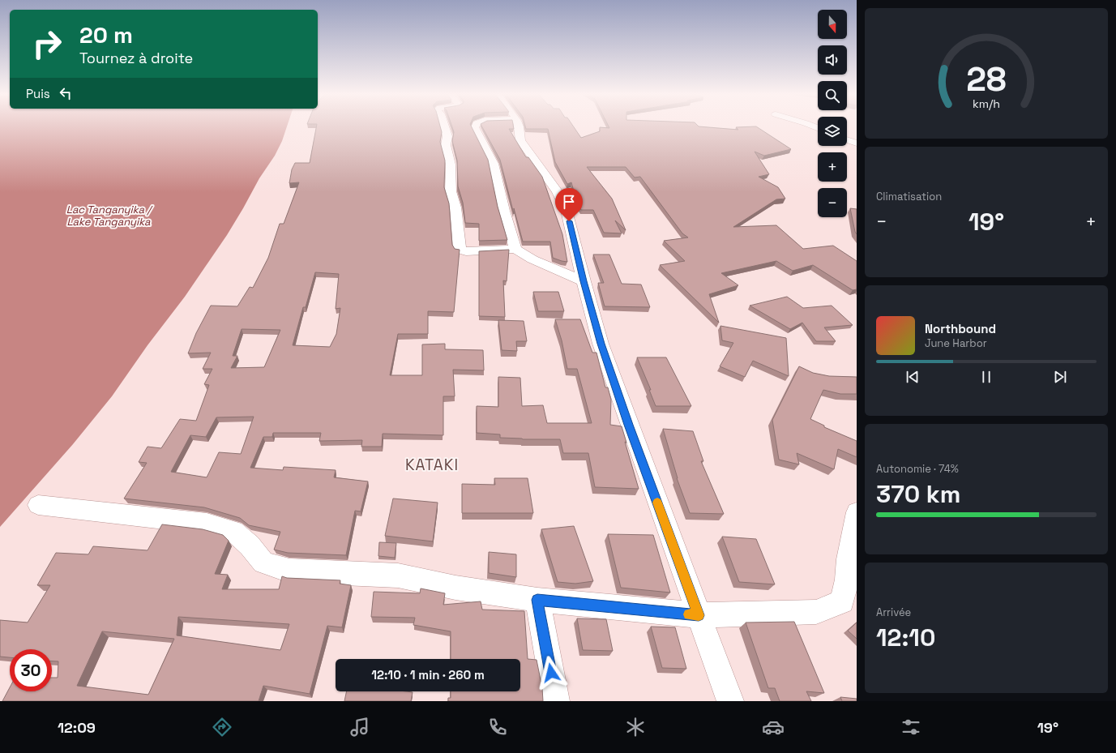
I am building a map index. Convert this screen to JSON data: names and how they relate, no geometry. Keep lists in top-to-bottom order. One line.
{"districts":["KATAKI"],"water":["Lac Tanganyika / Lake Tanganyika"],"north":"bottom","page":{"map_buttons":["+","−"],"turn":["20 m","Tournez à droite"],"then":"Puis","tile":["Climatisation",["Autonomie · 74%","370 km"],["Arrivée","12:10"]],"heat":["−","19°","+"],"song":["Northbound","June Harbor"],"limit":"30","trip":"12:10 · 1 min · 260 m","tabs":["12:09","19°"],"gauge":["28","km/h"]}}
